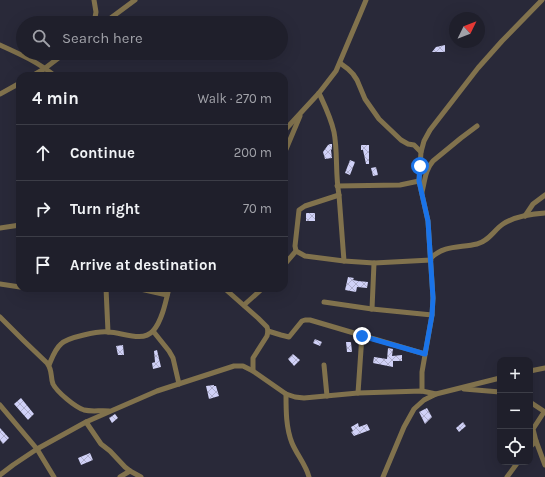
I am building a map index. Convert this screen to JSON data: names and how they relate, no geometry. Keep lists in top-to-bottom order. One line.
{"north":"top right","page":{"search":"Search here","heading":["4 min","Walk · 270 m"],"list":[["Continue","200 m"],["Turn right","70 m"],"Arrive at destination"],"map_buttons":["+","−"]}}
